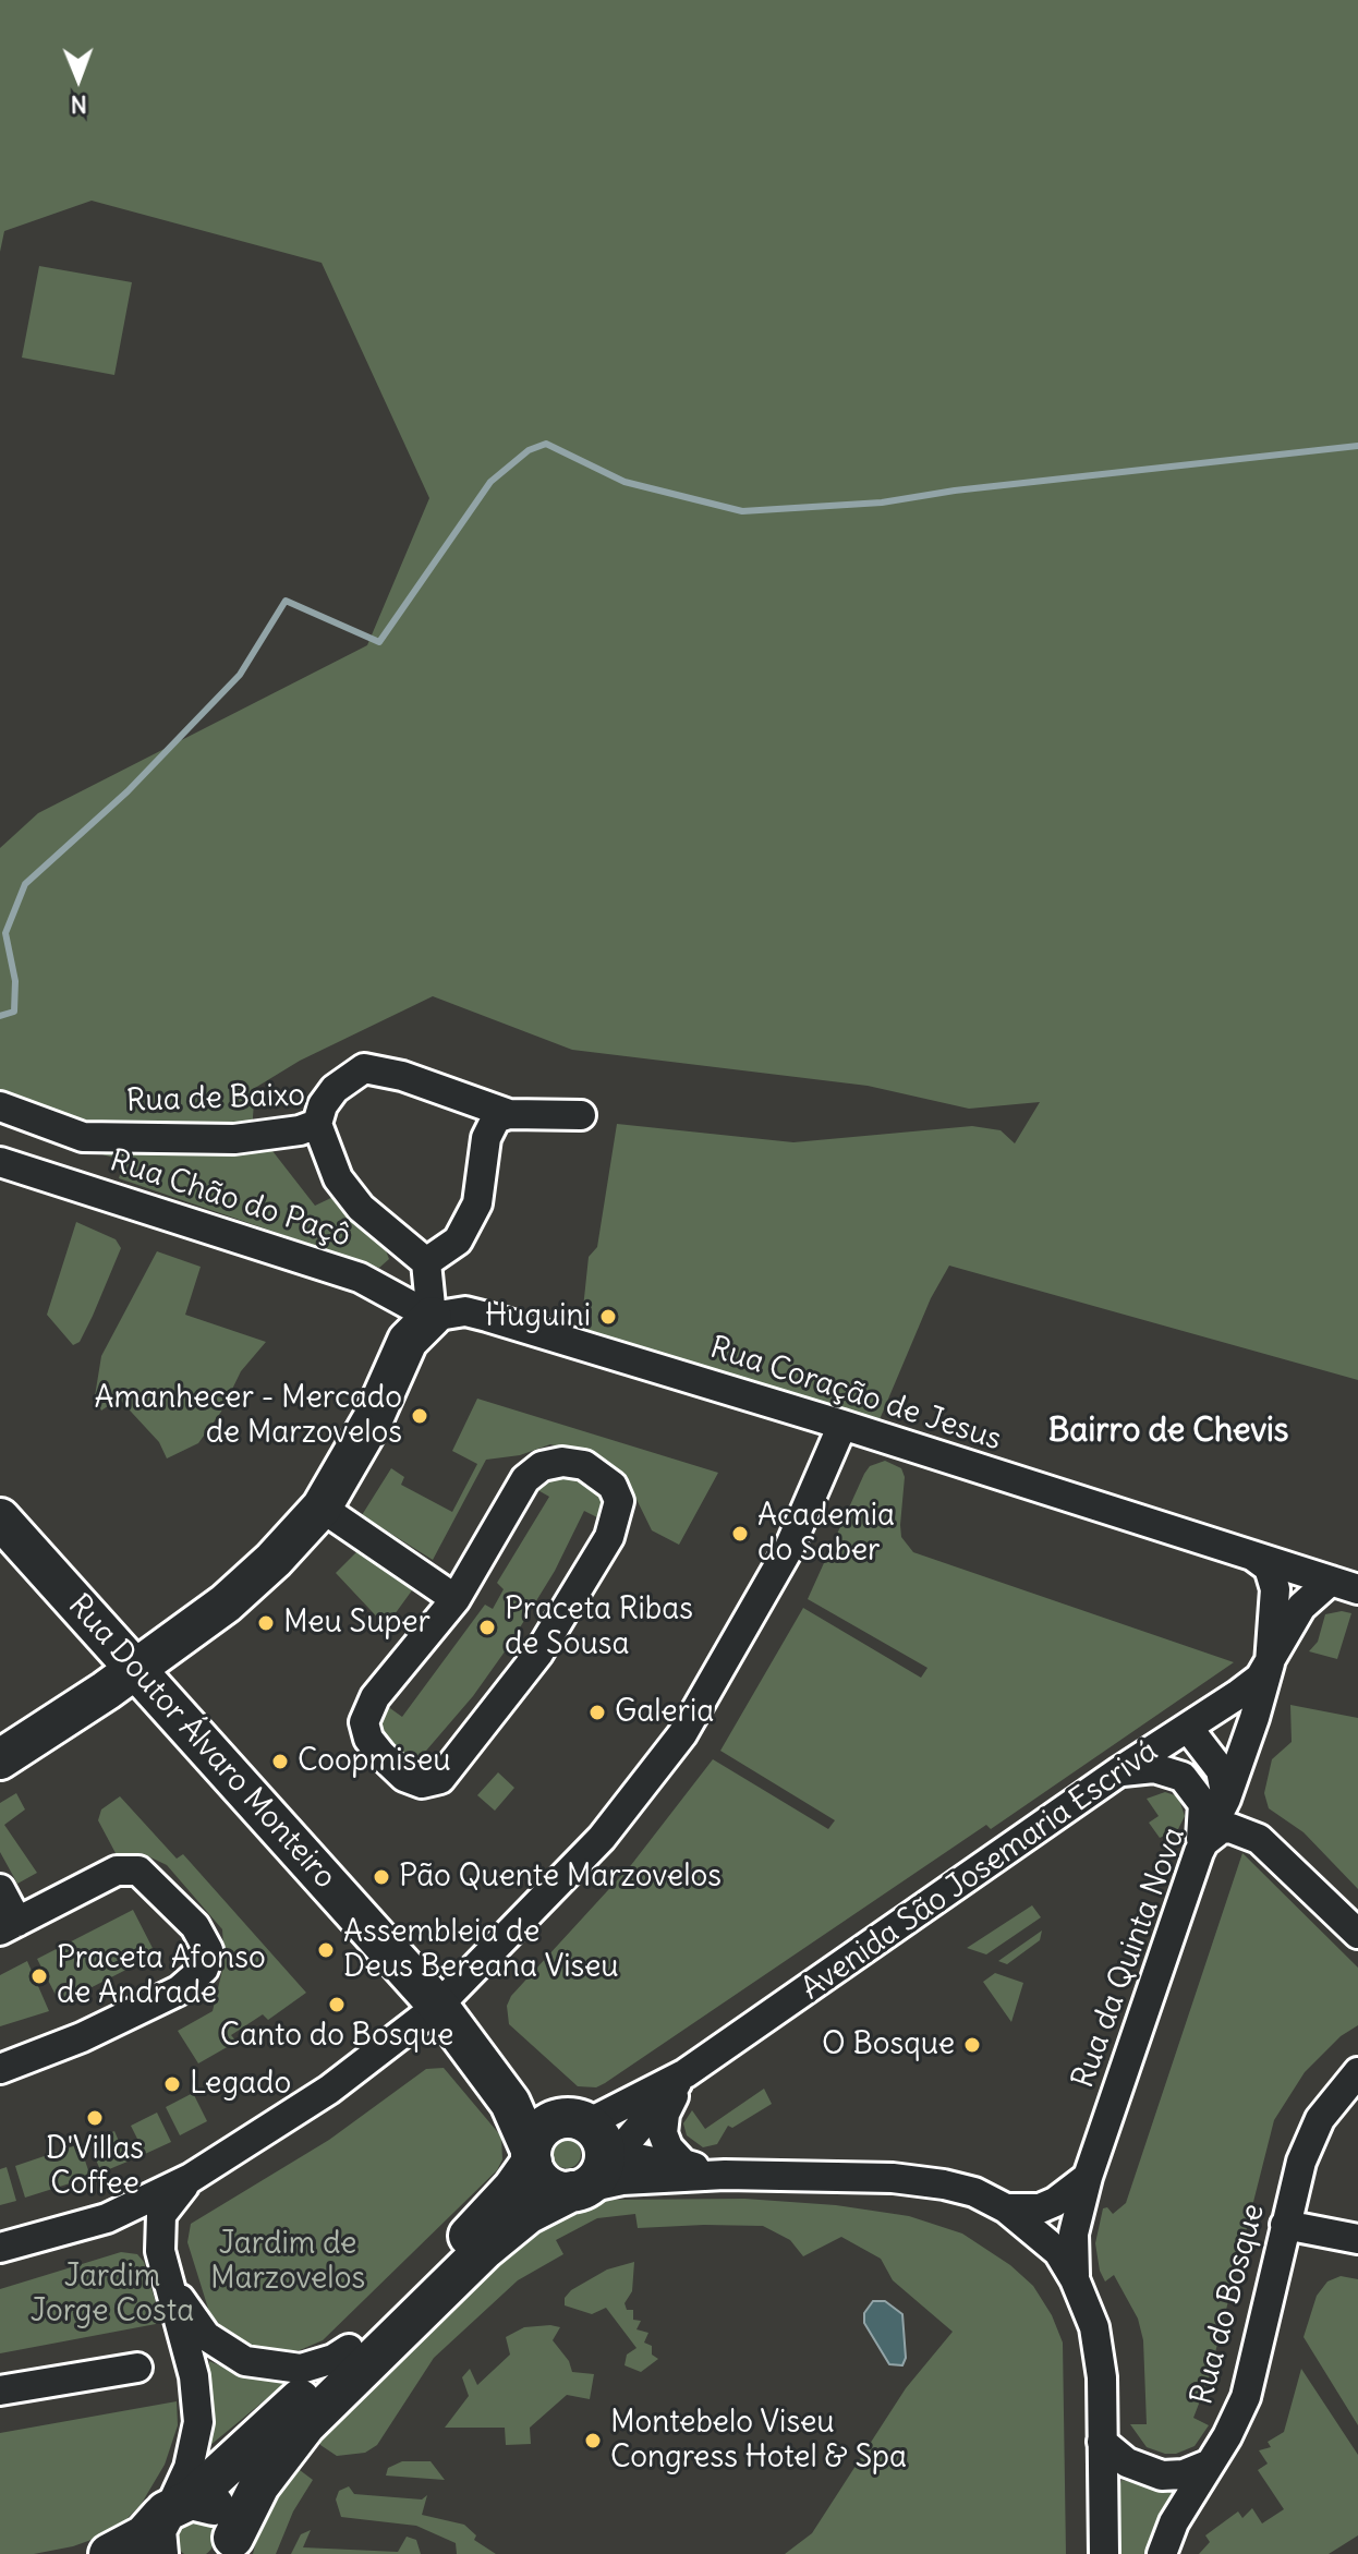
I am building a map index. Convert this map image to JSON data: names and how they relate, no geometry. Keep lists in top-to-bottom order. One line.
{"streets":{"street":["Rua de Baixo","Rua Chão do Paçô","Rua Coração de Jesus","Rua Doutor Álvaro Monteiro","Avenida São Josemaria Escrivá","Rua da Quinta Nova","Rua do Bosque"]},"crossings":[["Rua Chão do Paçô","Rua Coração de Jesus"],["Rua Coração de Jesus","Avenida São Josemaria Escrivá"],["Rua Doutor Álvaro Monteiro","Avenida São Josemaria Escrivá"],["Avenida São Josemaria Escrivá","Rua da Quinta Nova"]],"districts":["Bairro de Chevis"],"parks":["Jardim de Marzovelos","Jardim Jorge Costa"],"places":["Huguini","Amanhecer - Mercado de Marzovelos","Academia do Saber","Meu Super","Praceta Ribas de Sousa","Galeria","Coopmiseu","Pão Quente Marzovelos","Assembleia de Deus Bereana Viseu","Praceta Afonso de Andrade","Canto do Bosque","O Bosque","Legado","D'Villas Coffee","Montebelo Viseu Congress Hotel & Spa"],"north":"bottom"}
